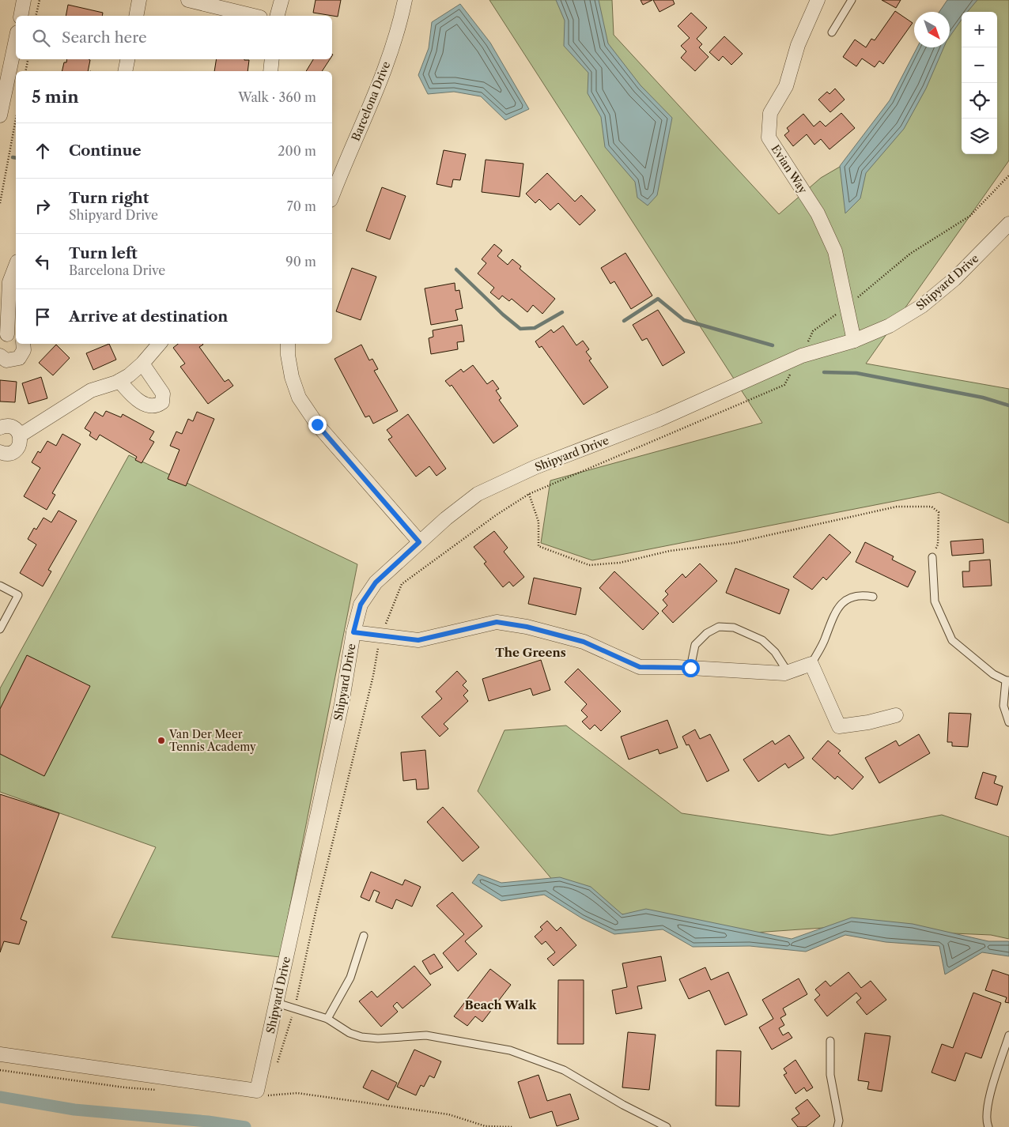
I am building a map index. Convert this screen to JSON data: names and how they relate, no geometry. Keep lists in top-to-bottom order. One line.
{"streets":{"street":["Barcelona Drive","Evian Way","Shipyard Drive"]},"crossings":[["Evian Way","Shipyard Drive"]],"districts":["The Greens","Beach Walk"],"places":["Van Der Meer Tennis Academy"],"north":"bottom right","page":{"map_buttons":["+","−"],"search":"Search here","heading":["5 min","Walk · 360 m"],"list":[["Continue","200 m"],["Turn right","Shipyard Drive","70 m"],["Turn left","Barcelona Drive","90 m"],"Arrive at destination"]}}
